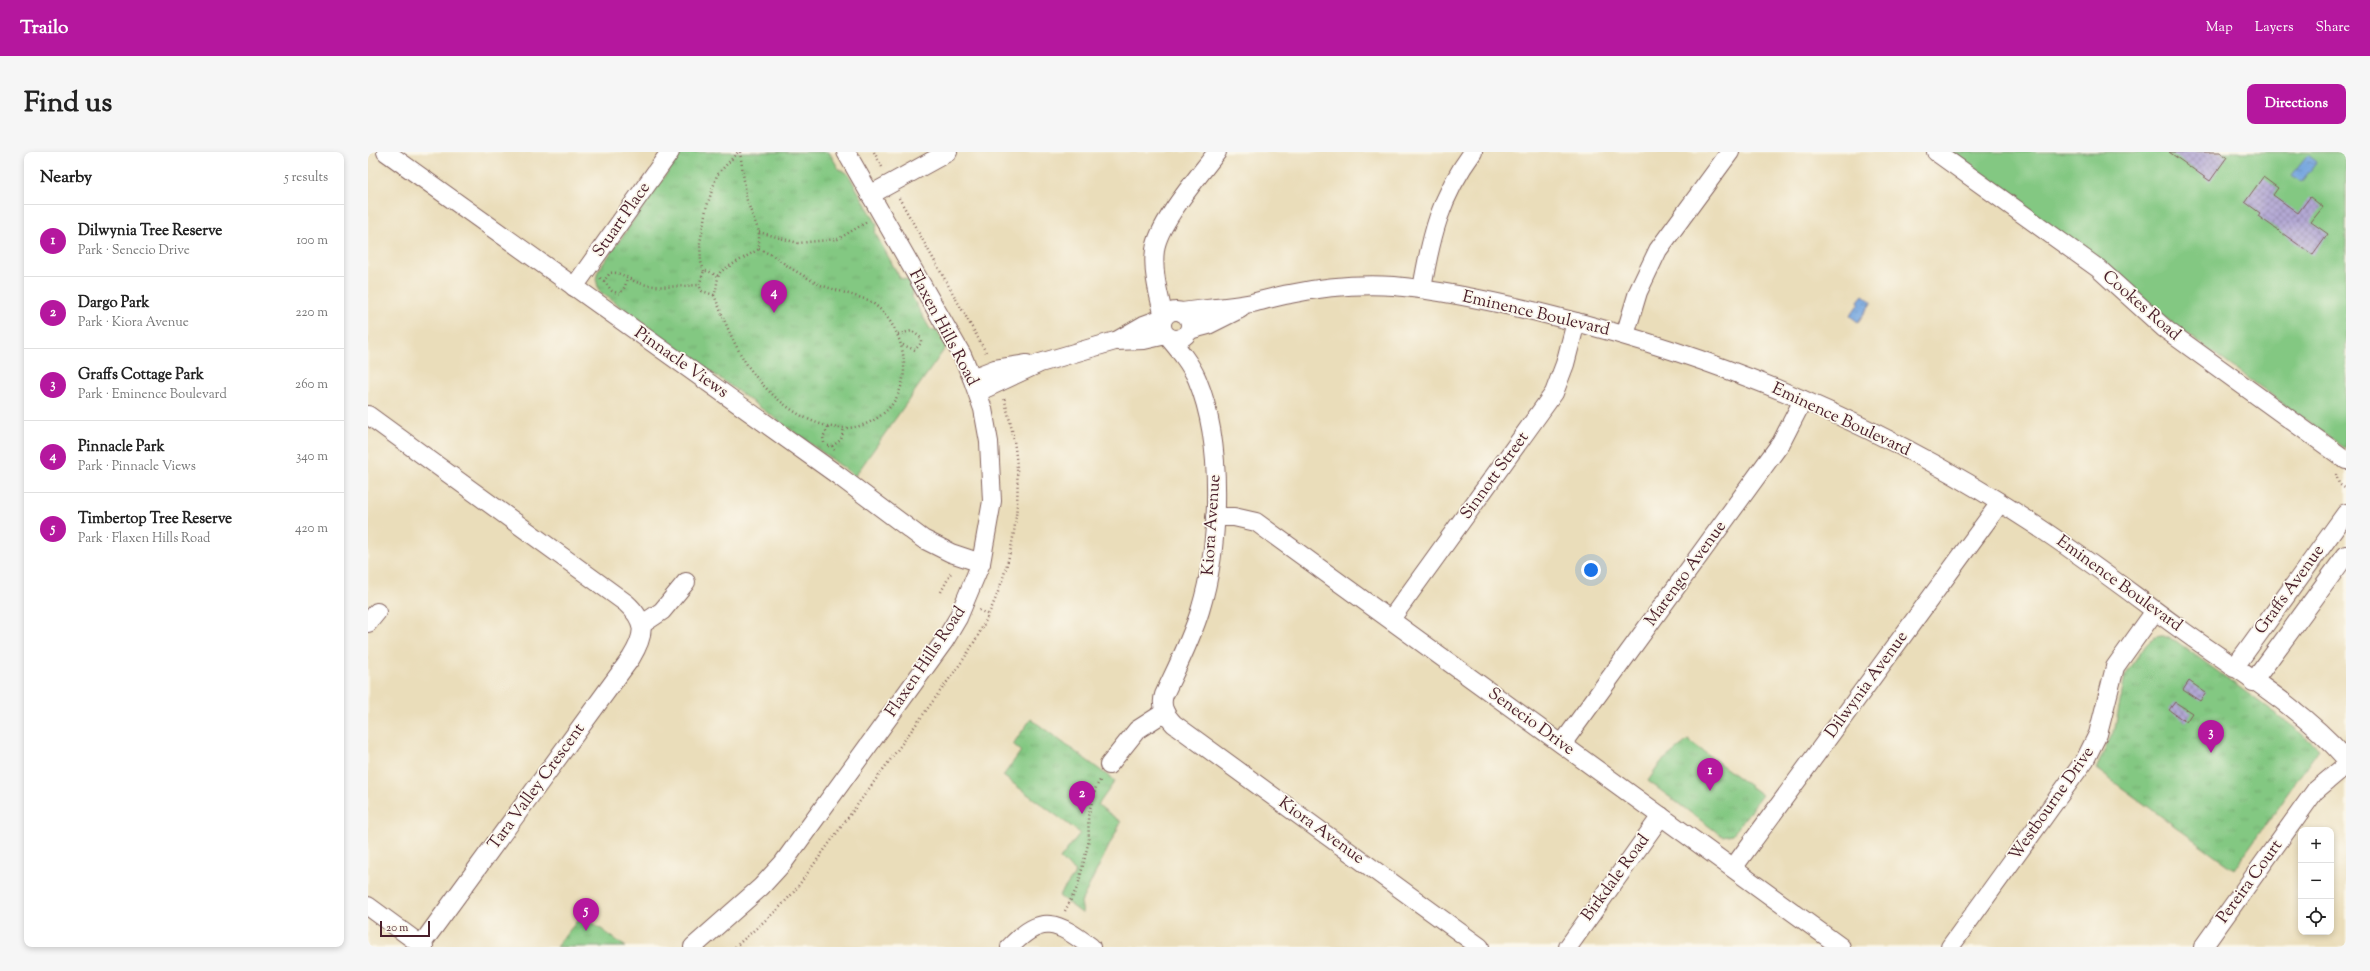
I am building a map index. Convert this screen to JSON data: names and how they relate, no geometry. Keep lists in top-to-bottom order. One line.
{"streets":{"street":["Stuart Place","Cookes Road","Eminence Boulevard","Flaxen Hills Road","Pinnacle Views","Sinnott Street","Kiora Avenue","Marengo Avenue","Graffs Avenue","Dilwynia Avenue","Senecio Drive","Tara Valley Crescent","Westbourne Drive","Birkdale Road","Pereira Court"]},"crossings":[["Stuart Place","Pinnacle Views"],["Eminence Boulevard","Flaxen Hills Road"],["Eminence Boulevard","Sinnott Street"],["Eminence Boulevard","Kiora Avenue"],["Eminence Boulevard","Marengo Avenue"],["Eminence Boulevard","Graffs Avenue"],["Eminence Boulevard","Dilwynia Avenue"],["Eminence Boulevard","Westbourne Drive"],["Flaxen Hills Road","Pinnacle Views"],["Sinnott Street","Senecio Drive"],["Kiora Avenue","Senecio Drive"],["Marengo Avenue","Senecio Drive"],["Dilwynia Avenue","Senecio Drive"],["Senecio Drive","Birkdale Road"]],"scale_bar":"20 m","page":{"header":"Trailo","nav":["Map","Layers","Share"],"title":"Find us","buttons":"Directions","heading":["Nearby","5 results"],"list":[{"mark":"1","name":"Dilwynia Tree Reserve","note":"Park · Senecio Drive","value":"100 m"},{"mark":"2","name":"Dargo Park","note":"Park · Kiora Avenue","value":"220 m"},{"mark":"3","name":"Graffs Cottage Park","note":"Park · Eminence Boulevard","value":"260 m"},{"mark":"4","name":"Pinnacle Park","note":"Park · Pinnacle Views","value":"340 m"},{"mark":"5","name":"Timbertop Tree Reserve","note":"Park · Flaxen Hills Road","value":"420 m"}],"pins":["4","3","1","2","5"],"map_buttons":["+","−"],"scale":"20 m"}}
